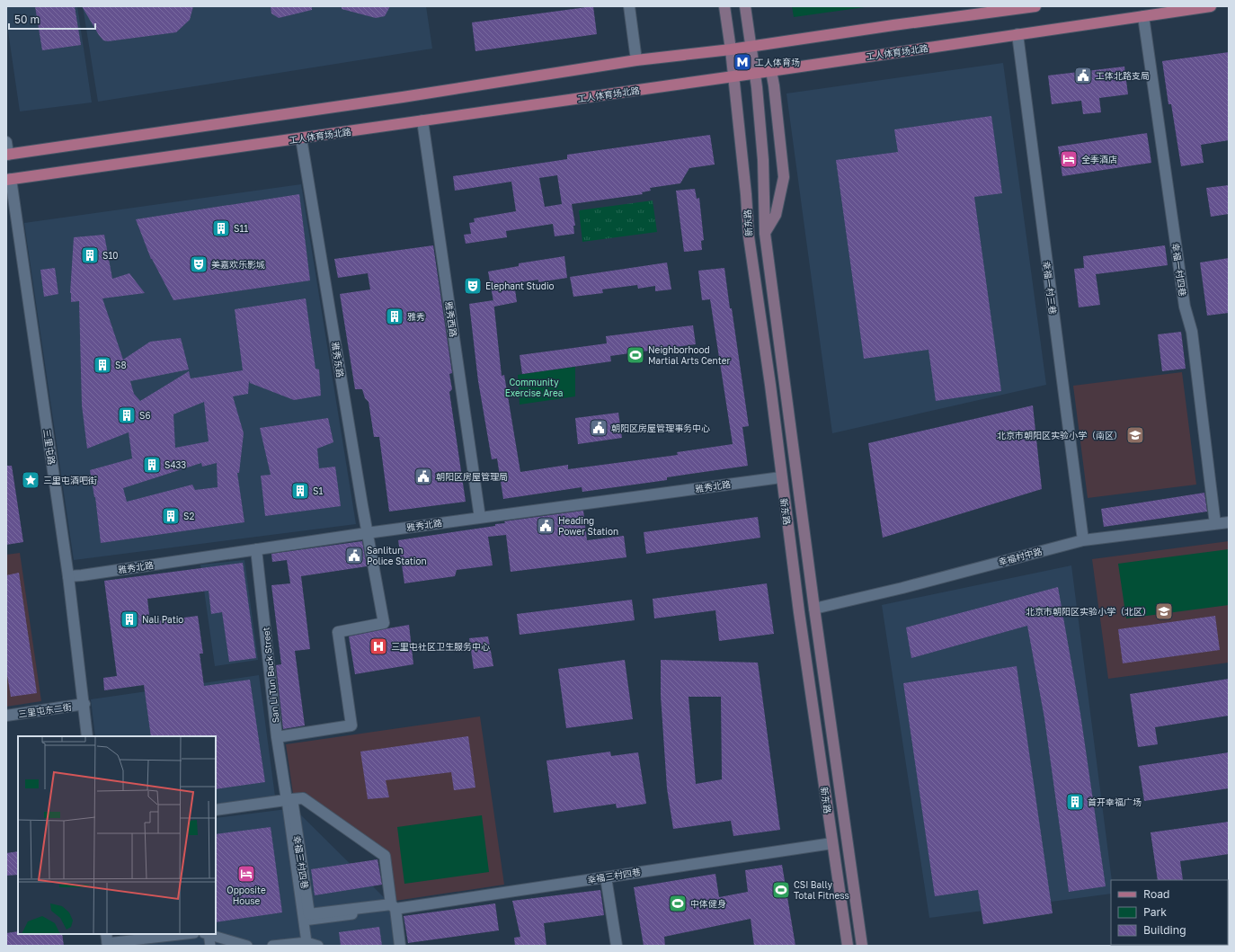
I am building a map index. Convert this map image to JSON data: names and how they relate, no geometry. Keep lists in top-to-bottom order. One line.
{"streets":{"main road":["工人体育场北路","新东路"],"street":["幸福一村四巷","幸福一村三巷","雅秀西路","雅秀东路","三里屯路","雅秀北路","幸福村中路","San Li Tun Back Street","三里屯东二街","幸福三村四巷"]},"crossings":[["工人体育场北路","新东路"],["工人体育场北路","幸福一村四巷"],["工人体育场北路","幸福一村三巷"],["工人体育场北路","雅秀西路"],["工人体育场北路","雅秀东路"],["工人体育场北路","三里屯路"],["新东路","雅秀北路"],["新东路","幸福村中路"],["新东路","幸福三村四巷"],["幸福一村四巷","幸福村中路"],["幸福一村三巷","幸福村中路"],["雅秀西路","雅秀北路"],["雅秀东路","雅秀北路"],["雅秀东路","San Li Tun Back Street"],["三里屯路","雅秀北路"],["三里屯路","三里屯东二街"],["雅秀北路","San Li Tun Back Street"],["San Li Tun Back Street","幸福三村四巷"]],"parks":["Community Exercise Area"],"places":{"metro station":["工人体育场"],"public building":["工体北路支局","朝阳区房屋管理事务中心","朝阳区房屋管理局","Heading Power Station","Sanlitun Police Station"],"hotel":["全季酒店","Opposite House"],"building":["S11","S10","雅秀","S8","S6","S433","S1","S2","Nali Patio","首开幸福广场"],"theatre":["美嘉欢乐影城","Elephant Studio"],"sports":["Neighborhood Martial Arts Center","CSI Bally Total Fitness","中体健身"],"school or university":["北京市朝阳区实验小学（南区）","北京市朝阳区实验小学（北区）"],"place":["三里屯酒吧街"],"hospital":["三里屯社区卫生服务中心"]},"legend":["Road","Park","Building"],"scale_bar":"50 m"}
